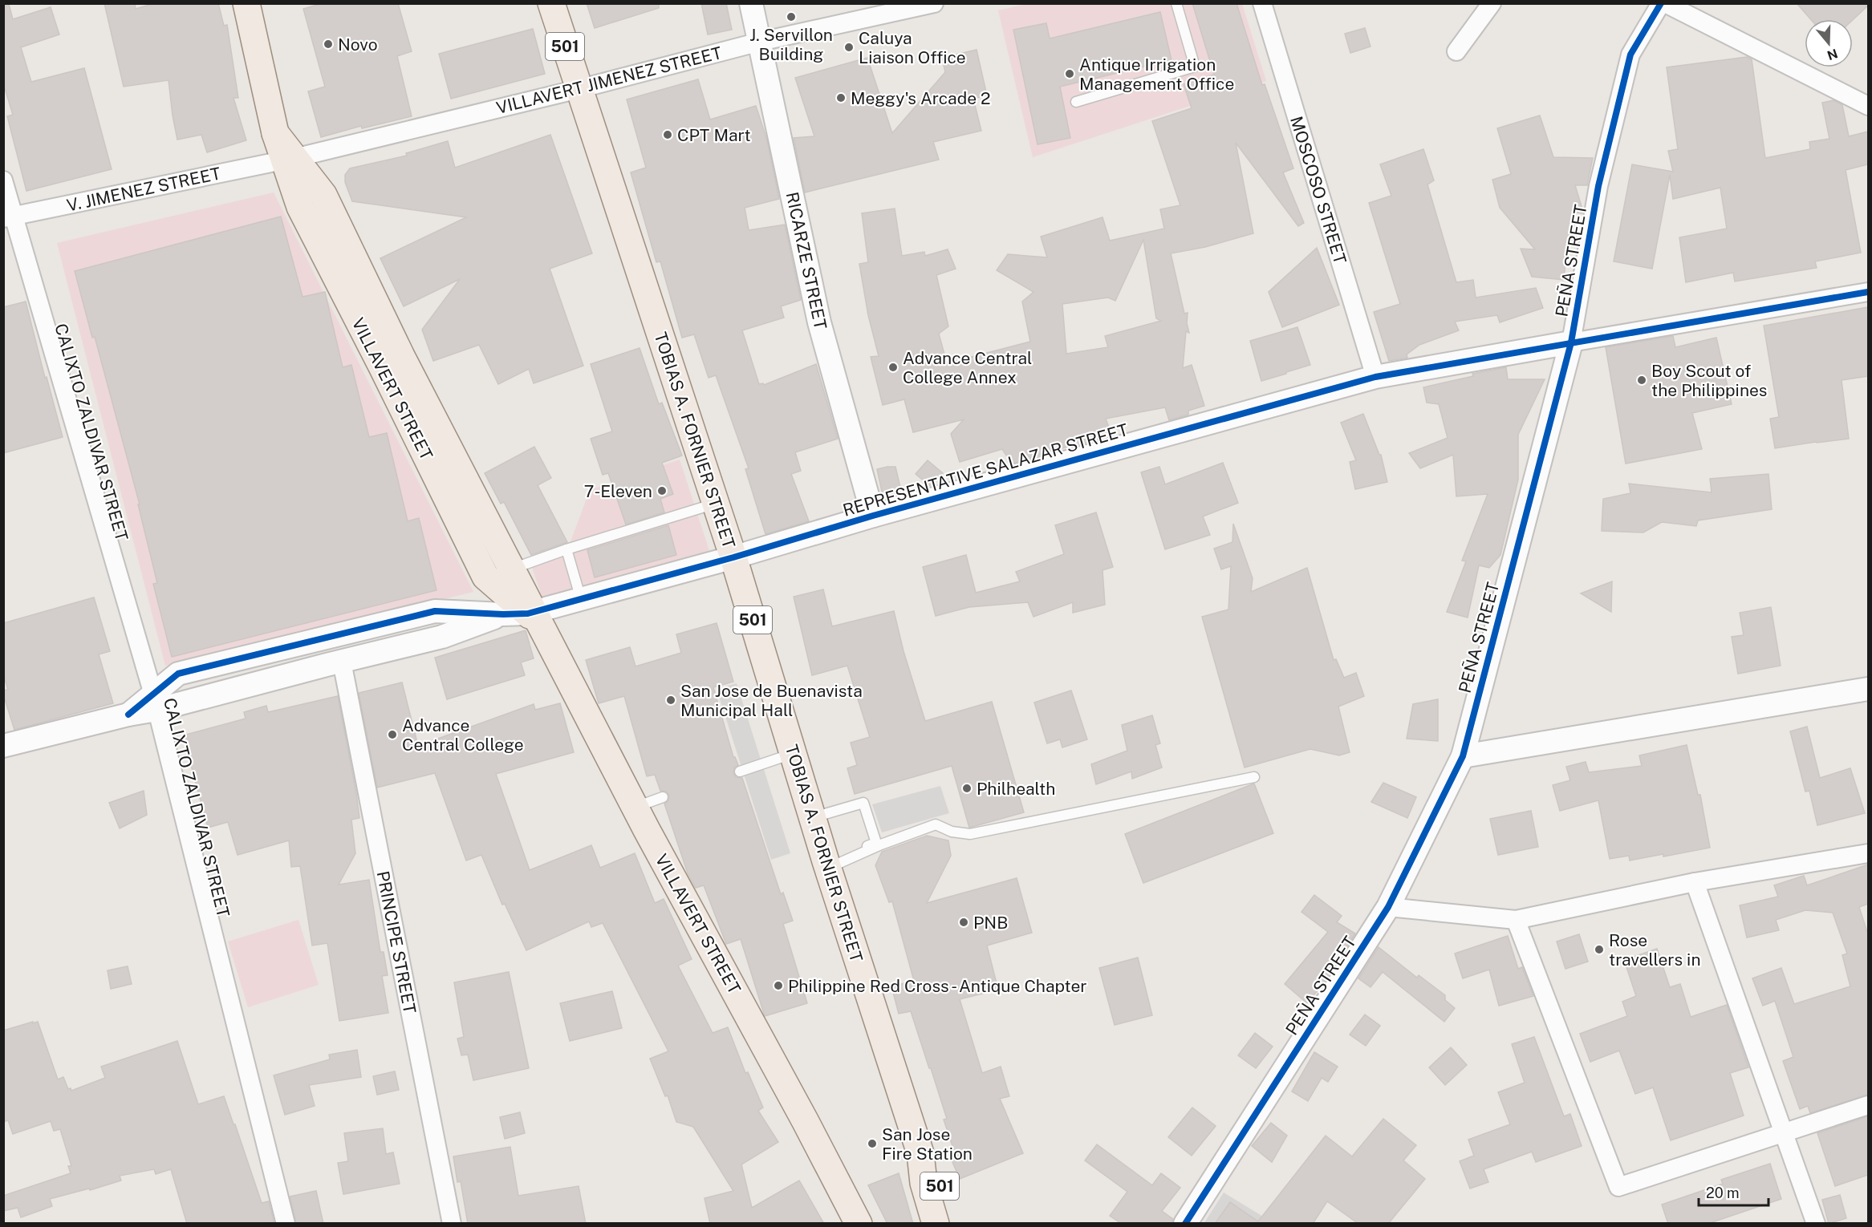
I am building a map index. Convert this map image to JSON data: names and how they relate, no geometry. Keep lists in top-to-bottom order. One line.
{"streets":{"main road":["501","VILLAVERT STREET","TOBIAS A. FORNIER STREET"],"street":["VILLAVERT JIMENEZ STREET","V. JIMENEZ STREET","MOSCOSO STREET","RICARZE STREET","PEÑA STREET","CALIXTO ZALDIVAR STREET","REPRESENTATIVE SALAZAR STREET","PRINCIPE STREET"]},"crossings":[["VILLAVERT JIMENEZ STREET","V. JIMENEZ STREET"],["VILLAVERT JIMENEZ STREET","RICARZE STREET"],["VILLAVERT JIMENEZ STREET","VILLAVERT STREET"],["VILLAVERT JIMENEZ STREET","TOBIAS A. FORNIER STREET"],["V. JIMENEZ STREET","VILLAVERT STREET"],["V. JIMENEZ STREET","CALIXTO ZALDIVAR STREET"],["MOSCOSO STREET","REPRESENTATIVE SALAZAR STREET"],["RICARZE STREET","REPRESENTATIVE SALAZAR STREET"],["PEÑA STREET","REPRESENTATIVE SALAZAR STREET"],["VILLAVERT STREET","REPRESENTATIVE SALAZAR STREET"],["CALIXTO ZALDIVAR STREET","REPRESENTATIVE SALAZAR STREET"],["TOBIAS A. FORNIER STREET","REPRESENTATIVE SALAZAR STREET"],["REPRESENTATIVE SALAZAR STREET","PRINCIPE STREET"]],"places":["J. Servillon Building","Novo","Caluya Liaison Office","Antique Irrigation Management Office","Meggy's Arcade 2","CPT Mart","Advance Central College Annex","Boy Scout of the Philippines","7-Eleven","San Jose de Buenavista Municipal Hall","Advance Central College","Philhealth","PNB","Rose travellers in","Philippine Red Cross - Antique Chapter","San Jose Fire Station"],"scale_bar":"20 m","north":"bottom"}
